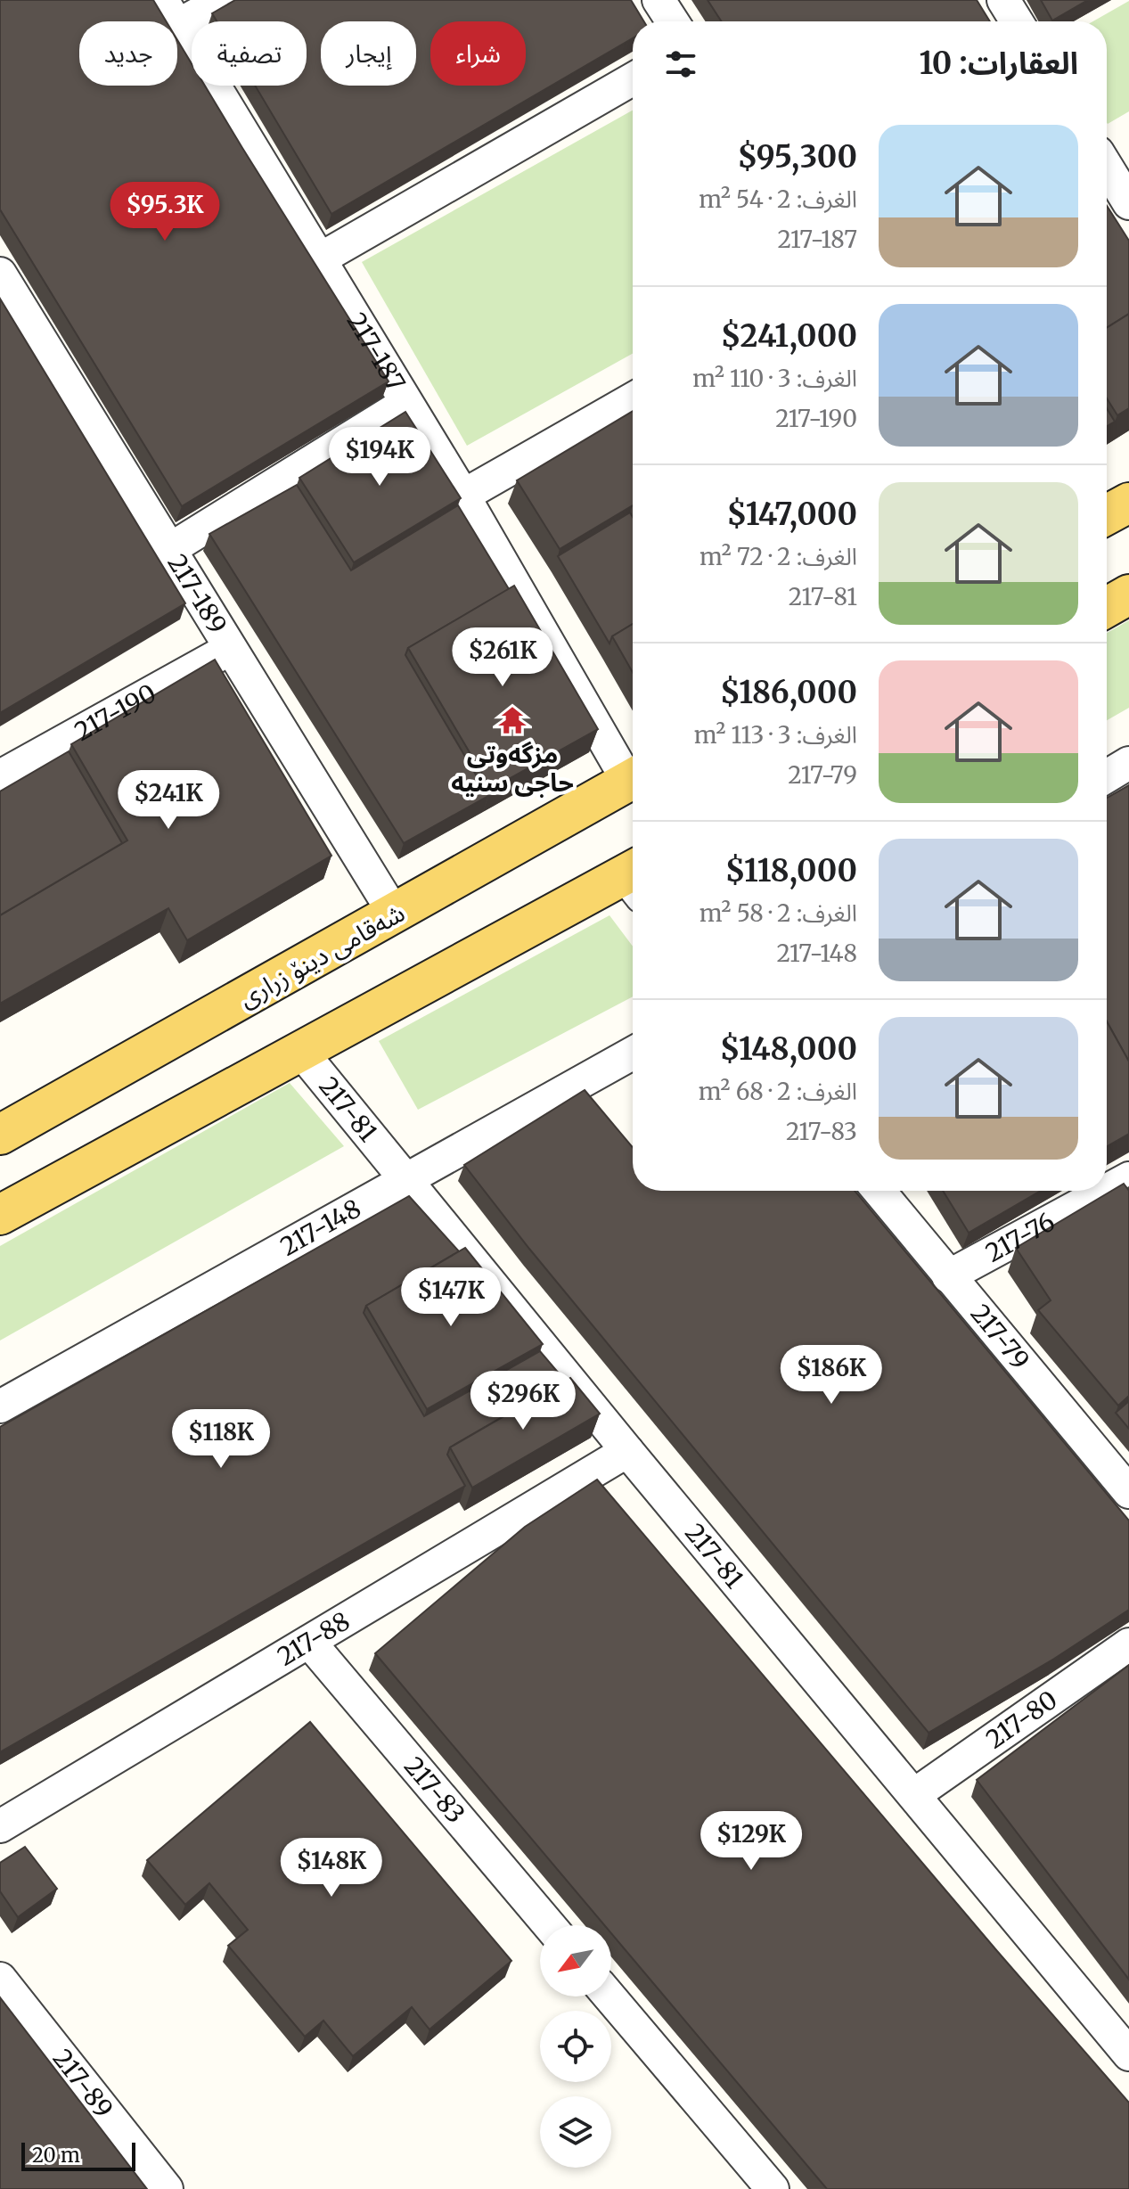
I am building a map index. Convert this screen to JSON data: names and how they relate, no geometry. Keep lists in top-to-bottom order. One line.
{"streets":{"main road":["شەقامی دینۆ زراری"],"street":["217-187","217-189","217-190","217-81","217-148","217-76","217-79","217-88","217-80","217-83","217-89"]},"crossings":[["217-189","217-190"],["217-189","شەقامی دینۆ زراری"],["217-81","217-148"],["217-81","217-88"],["217-81","217-80"],["217-76","217-79"],["217-88","217-83"]],"places":{"temple":["مزگەوتی حاجی سنیە"]},"scale_bar":"20 m","north":"bottom left","page":{"chip":["شراء","إيجار","تصفية","جديد"],"heading":"العقارات: 10","list":[{"name":"$95,300","note":"الغرف: 2 · 54 m² · 217-187"},{"name":"$241,000","note":"الغرف: 3 · 110 m² · 217-190"},{"name":"$147,000","note":"الغرف: 2 · 72 m² · 217-81"},{"name":"$186,000","note":"الغرف: 3 · 113 m² · 217-79"},{"name":"$118,000","note":"الغرف: 2 · 58 m² · 217-148"},{"name":"$148,000","note":"الغرف: 2 · 68 m² · 217-83"}],"price":["$95.3K","$194K","$261K","$241K","$147K","$186K","$296K","$118K","$129K","$148K"],"scale":"20 m"}}
